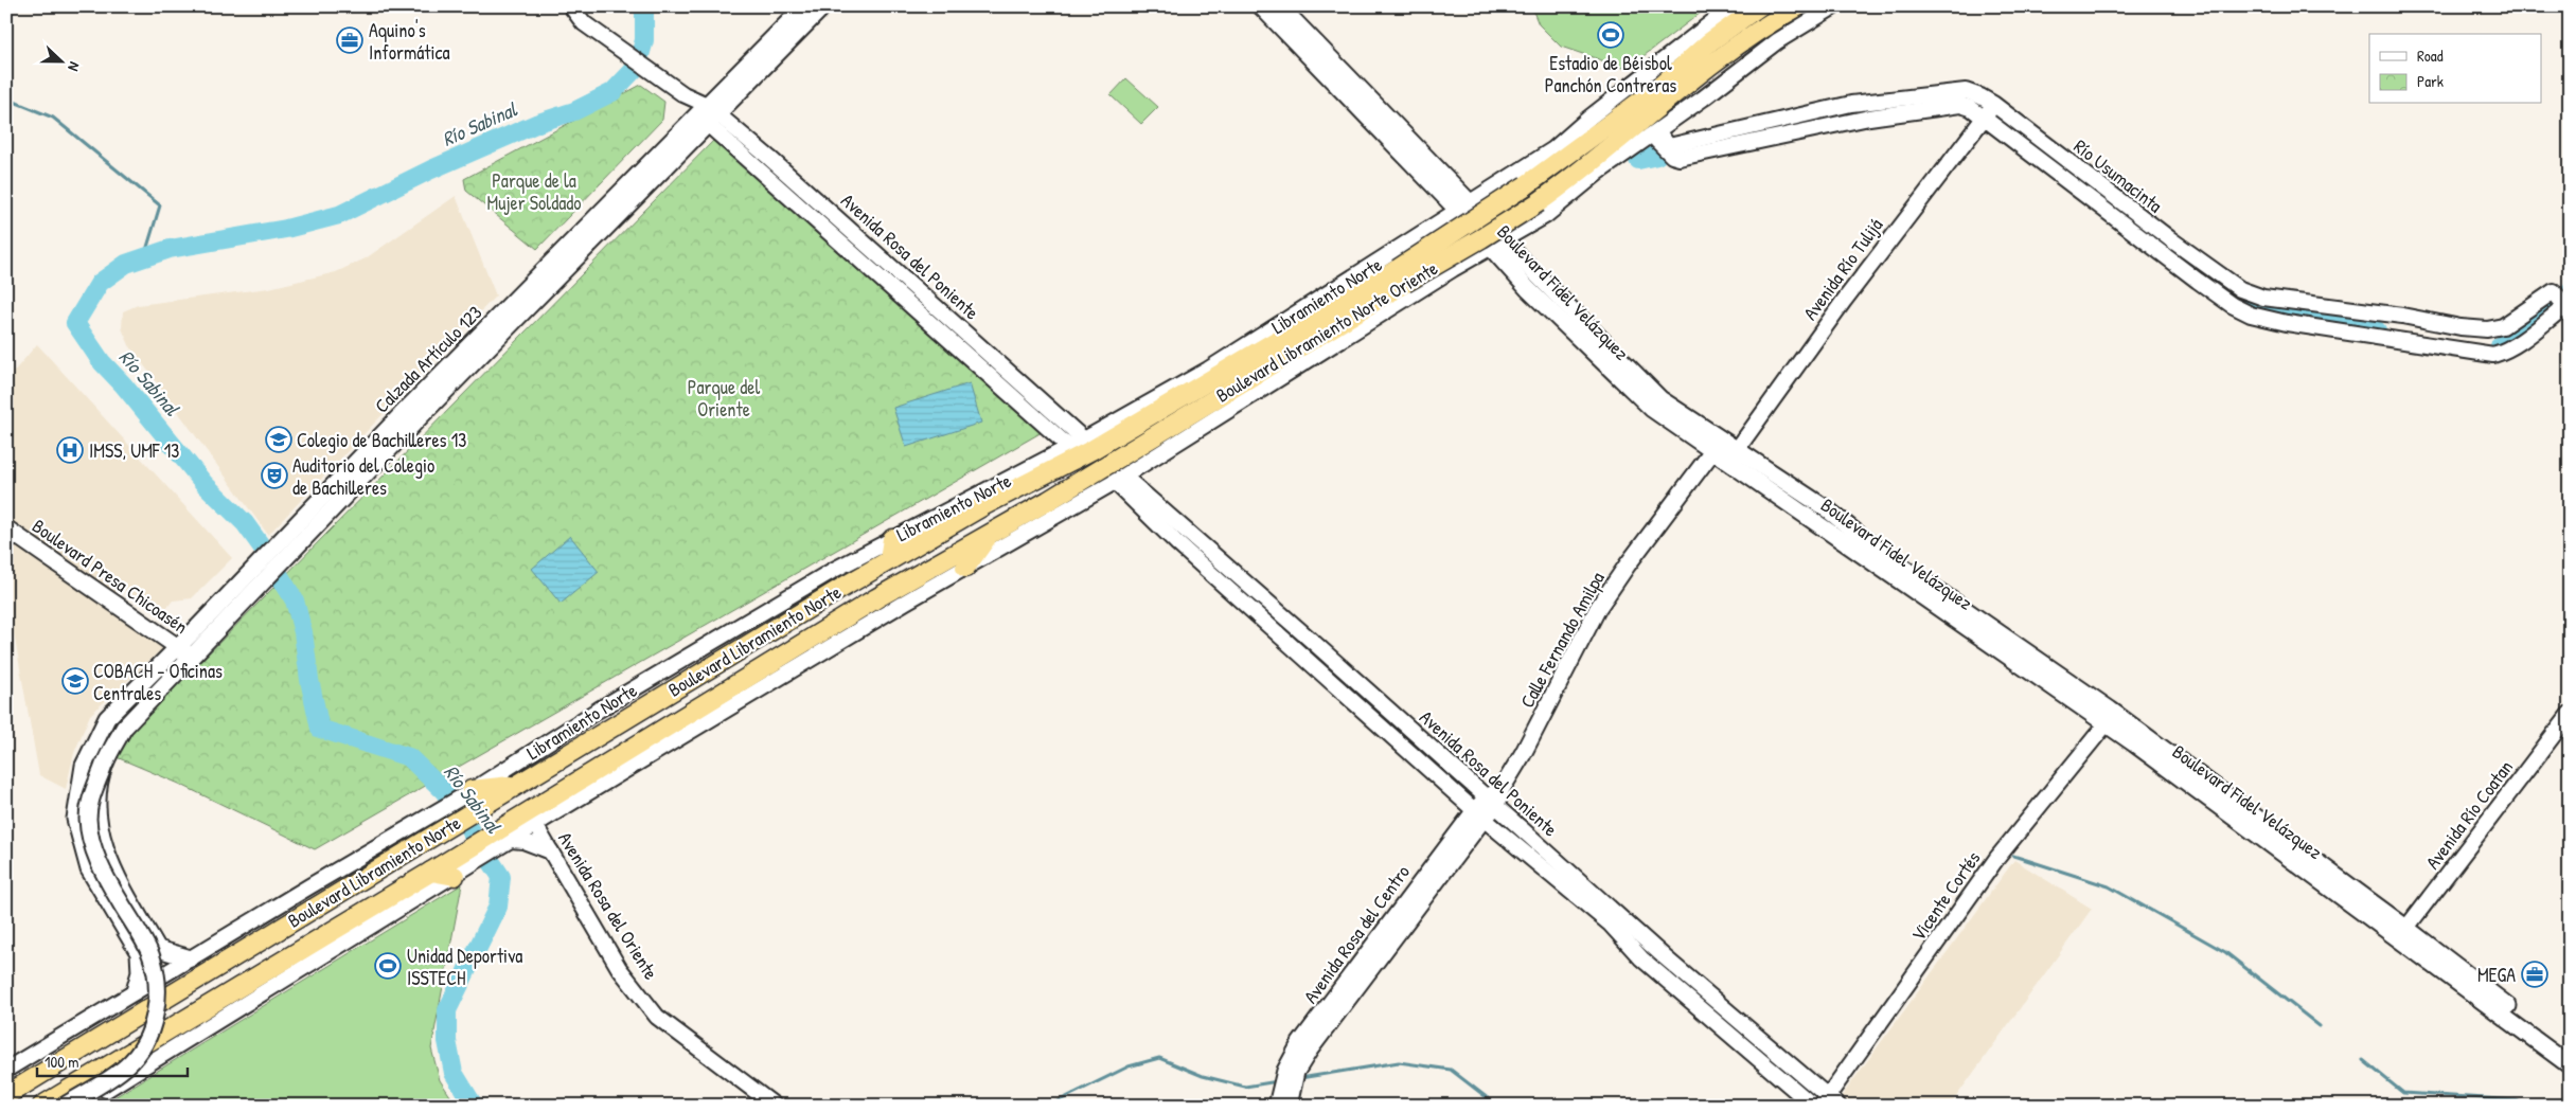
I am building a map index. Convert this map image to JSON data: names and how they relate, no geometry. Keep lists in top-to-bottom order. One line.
{"streets":{"highway":["Libramiento Norte","Boulevard Libramiento Norte Oriente","Boulevard Libramiento Norte"],"main road":["Boulevard Fidel Velázquez","Calzada Artículo 123","Boulevard Presa Chicoasén","Calle Fernando Amilpa","Avenida Rosa del Centro"],"street":["Río Usumacinta","Avenida Rosa del Poniente","Avenida Río Tulijá","Avenida Río Coatan","Vicente Cortés","Avenida Rosa del Oriente"]},"crossings":[["Río Usumacinta","Avenida Río Tulijá"],["Avenida Rosa del Poniente","Libramiento Norte"],["Avenida Rosa del Poniente","Boulevard Libramiento Norte Oriente"],["Avenida Rosa del Poniente","Calzada Artículo 123"],["Avenida Rosa del Poniente","Calle Fernando Amilpa"],["Avenida Rosa del Poniente","Boulevard Libramiento Norte"],["Avenida Rosa del Poniente","Vicente Cortés"],["Avenida Rosa del Poniente","Avenida Rosa del Centro"],["Avenida Río Tulijá","Boulevard Fidel Velázquez"],["Boulevard Fidel Velázquez","Libramiento Norte"],["Boulevard Fidel Velázquez","Calle Fernando Amilpa"],["Boulevard Fidel Velázquez","Avenida Río Coatan"],["Boulevard Fidel Velázquez","Vicente Cortés"],["Libramiento Norte","Boulevard Libramiento Norte Oriente"],["Libramiento Norte","Calzada Artículo 123"],["Libramiento Norte","Boulevard Libramiento Norte"],["Boulevard Libramiento Norte Oriente","Boulevard Libramiento Norte"],["Calzada Artículo 123","Boulevard Presa Chicoasén"],["Calle Fernando Amilpa","Avenida Rosa del Centro"]],"water":["Río Sabinal"],"parks":["Parque de la Mujer Soldado","Parque del Oriente"],"places":{"sports":["Estadio de Béisbol Panchón Contreras","Unidad Deportiva ISSTECH"],"office":["Aquino's Informática","MEGA"],"school or university":["Colegio de Bachilleres 13","COBACH - Oficinas Centrales"],"hospital":["IMSS, UMF 13"],"theatre":["Auditorio del Colegio de Bachilleres"]},"legend":["Road","Park"],"scale_bar":"100 m","north":"right"}
